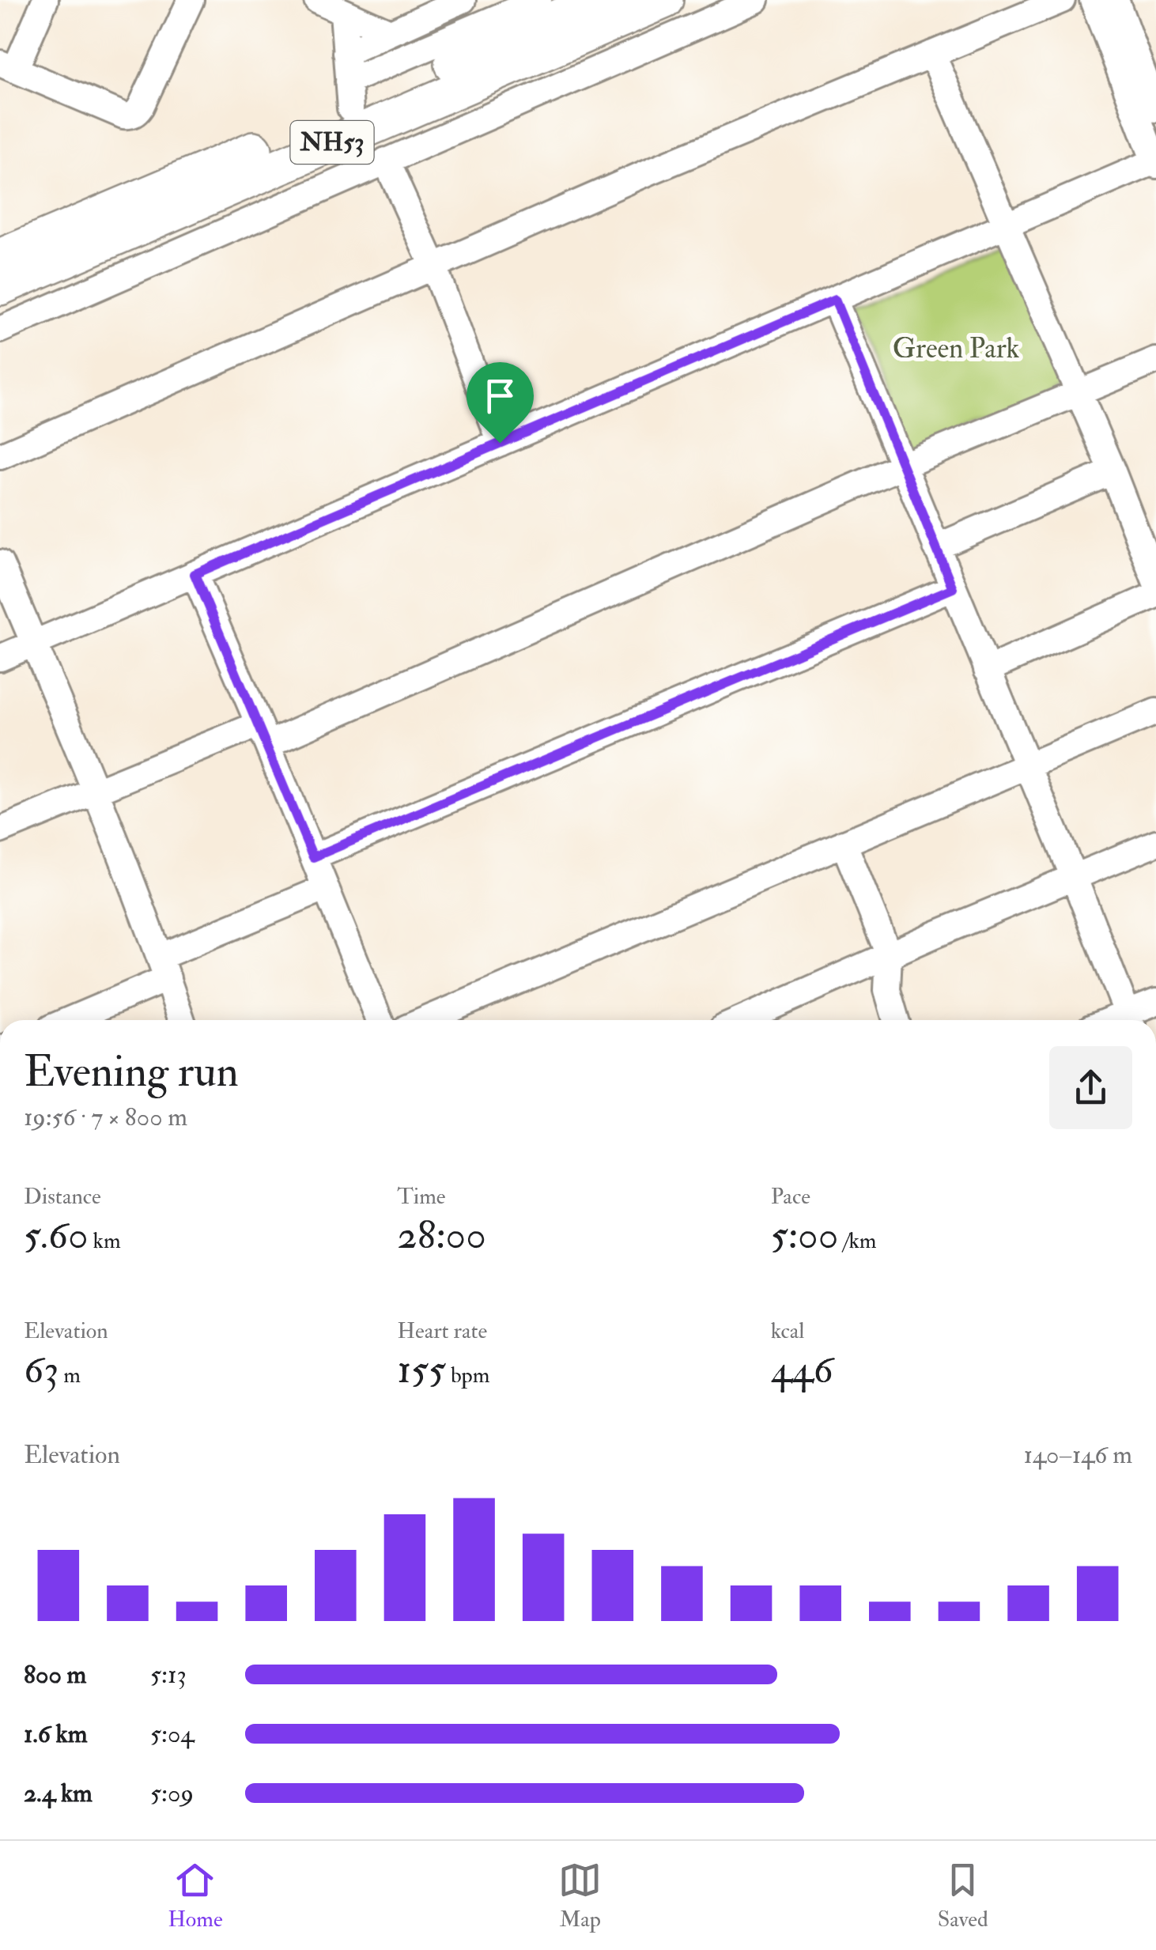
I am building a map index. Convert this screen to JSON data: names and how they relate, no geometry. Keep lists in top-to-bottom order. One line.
{"streets":{"highway":["NH53"]},"parks":["Green Park"],"page":{"heading":["Evening run","19:56 · 7 × 800 m"],"stats":[["Distance","5.60 km"],["Time","28:00"],["Pace","5:00 /km"],["Elevation","63 m"],["Heart rate","155 bpm"],["kcal","446"]],"chart":["Elevation","140–146 m"],"list":[{"name":"800 m","note":"5:13"},{"name":"1.6 km","note":"5:04"},{"name":"2.4 km","note":"5:09"}],"tabs":["Home","Map","Saved"]}}
